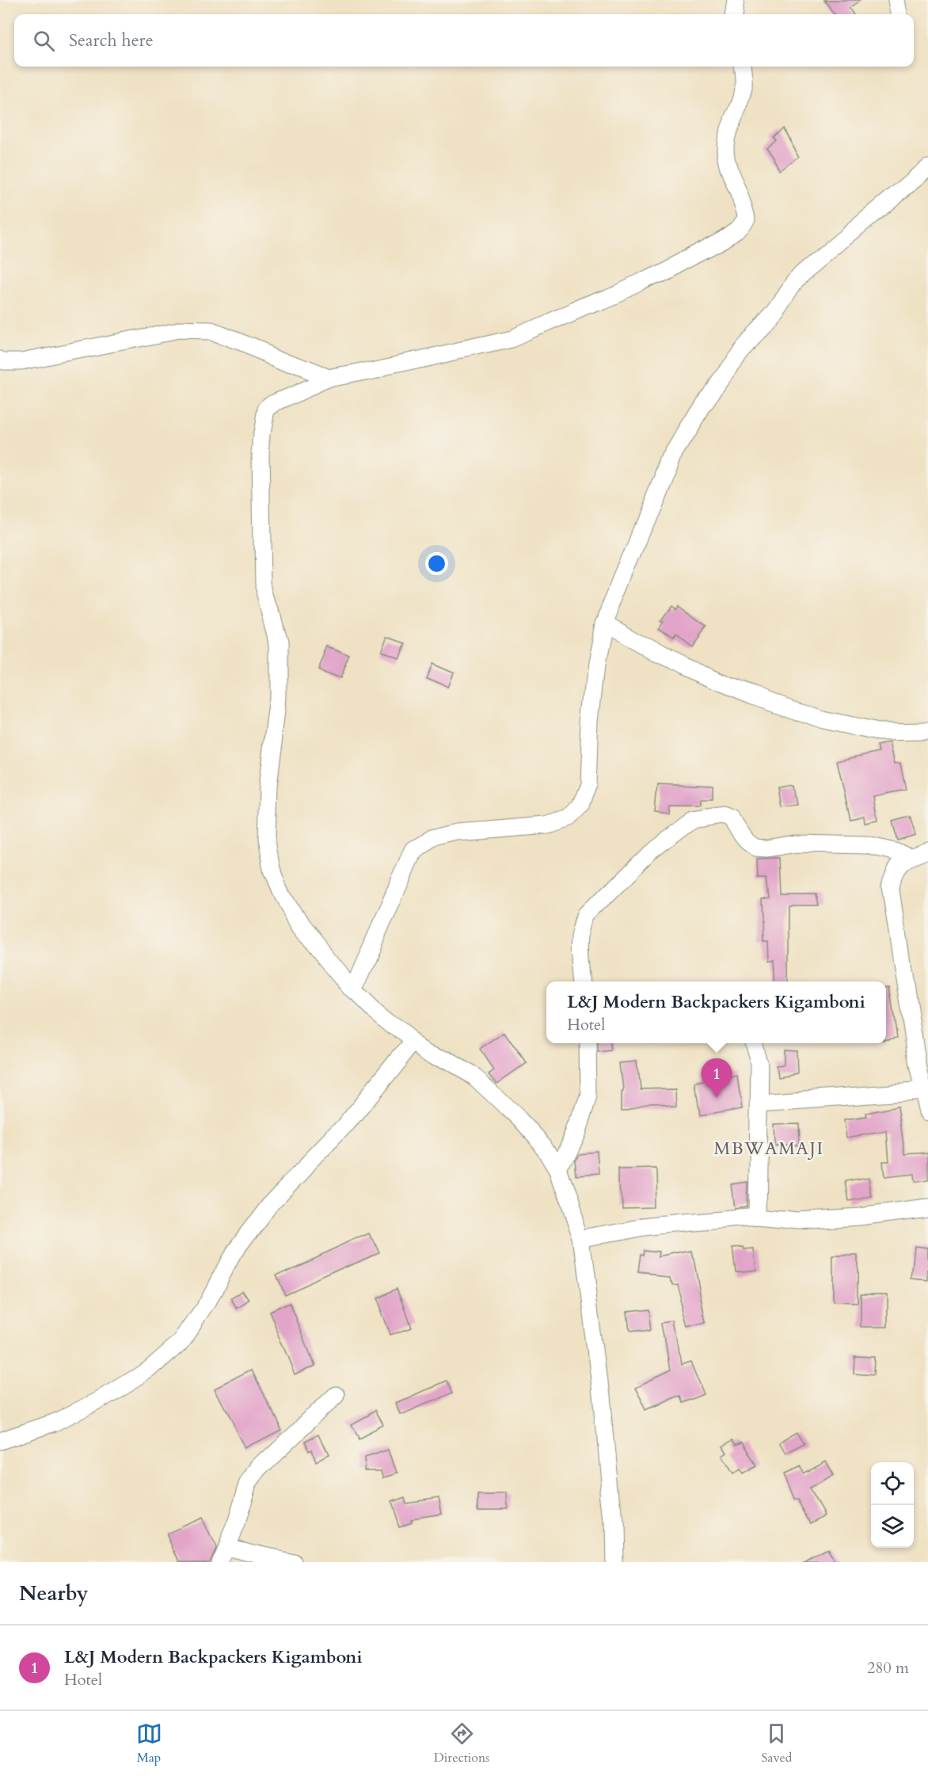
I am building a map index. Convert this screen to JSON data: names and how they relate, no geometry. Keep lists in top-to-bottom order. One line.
{"districts":["MBWAMAJI"],"page":{"search":"Search here","popup":["L&J Modern Backpackers Kigamboni","Hotel"],"pins":"1","heading":"Nearby","list":[{"mark":"1","name":"L&J Modern Backpackers Kigamboni","note":"Hotel","value":"280 m"}],"nav":["Map","Directions","Saved"]}}
